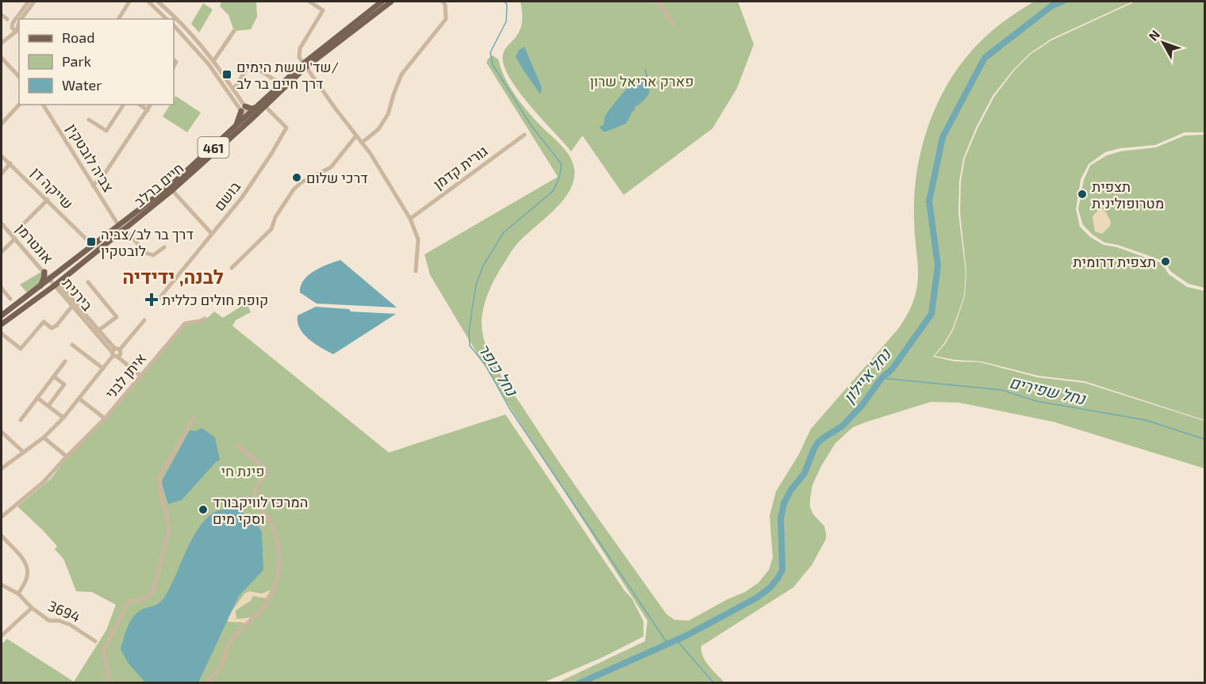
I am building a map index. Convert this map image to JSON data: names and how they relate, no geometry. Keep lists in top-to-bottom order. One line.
{"streets":{"main road":["461","חיים ברלב"],"street":["צביה לובטקין","גורית קדמן","שייקה דן","בושם","אונטרמן","בירנית","איתן לבני","3694"]},"crossings":[["צביה לובטקין","חיים ברלב"],["חיים ברלב","בושם"],["חיים ברלב","אונטרמן"],["חיים ברלב","בירנית"],["אונטרמן","בירנית"],["בירנית","איתן לבני"]],"districts":["לבנה, ידידיה"],"water":["נחל כופר","נחל איילון","נחל שפירים"],"parks":["פארק אריאל שרון","פינת חי"],"places":{"transit":["שד' ששת הימים/ דרך חיים בר לב","דרך בר לב/צביה לובטקין"],"other":["דרכי שלום","תצפית מטרופולינית","תצפית דרומית","המרכז לוויקבורד וסקי מים"],"health":["קופת חולים כללית"]},"legend":["Road","Park","Water"],"north":"top left"}
